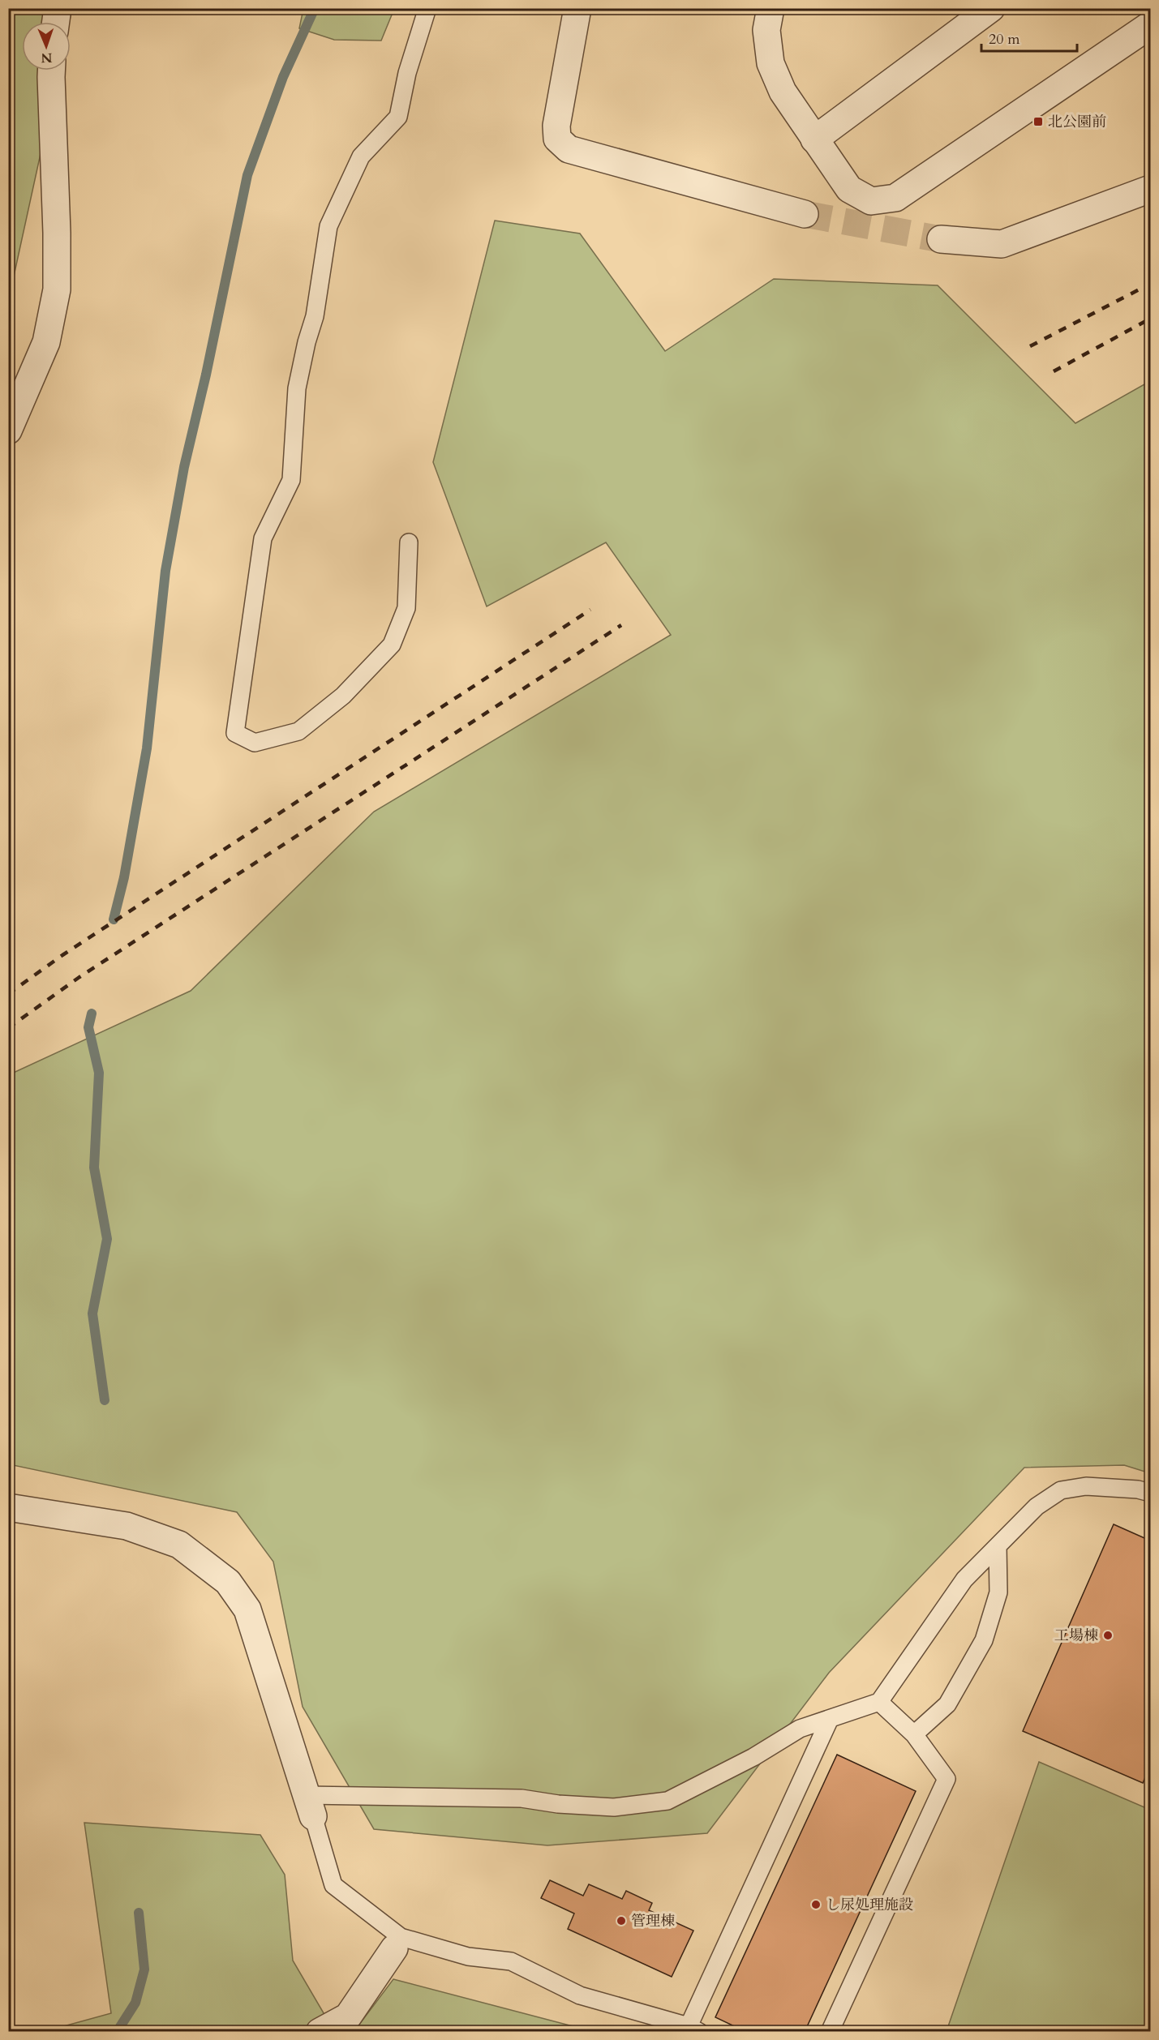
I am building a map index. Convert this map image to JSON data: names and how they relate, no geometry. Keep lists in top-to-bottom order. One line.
{"places":{"transit":["北公園前"],"other":["工場棟","し尿処理施設","管理棟"]},"scale_bar":"20 m","north":"bottom"}
